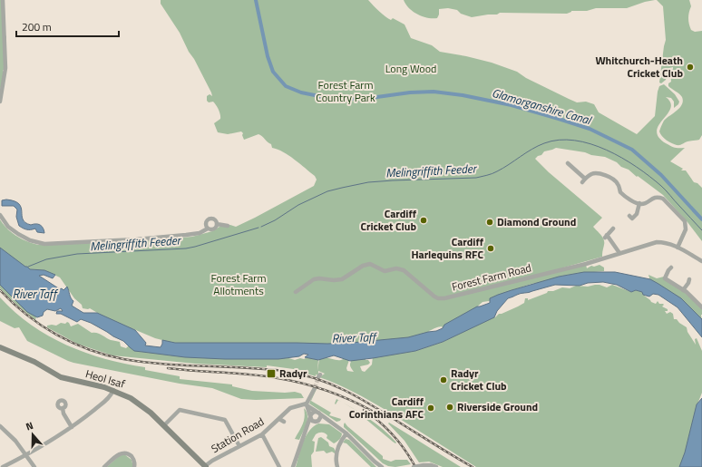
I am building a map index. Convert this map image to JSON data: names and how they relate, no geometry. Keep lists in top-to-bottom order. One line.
{"streets":{"main road":["Heol Isaf"],"street":["Forest Farm Road","Station Road"]},"crossings":[["Heol Isaf","Station Road"]],"water":["Glamorganshire Canal","Melingriffith Feeder","River Taff"],"parks":["Long Wood","Forest Farm Country Park","Forest Farm Allotments"],"places":{"other":["Whitchurch-Heath Cricket Club","Cardiff Cricket Club","Diamond Ground","Cardiff Harlequins RFC","Radyr Cricket Club","Riverside Ground","Cardiff Corinthians AFC"],"transit":["Radyr"]},"scale_bar":"200 m","north":"top"}
